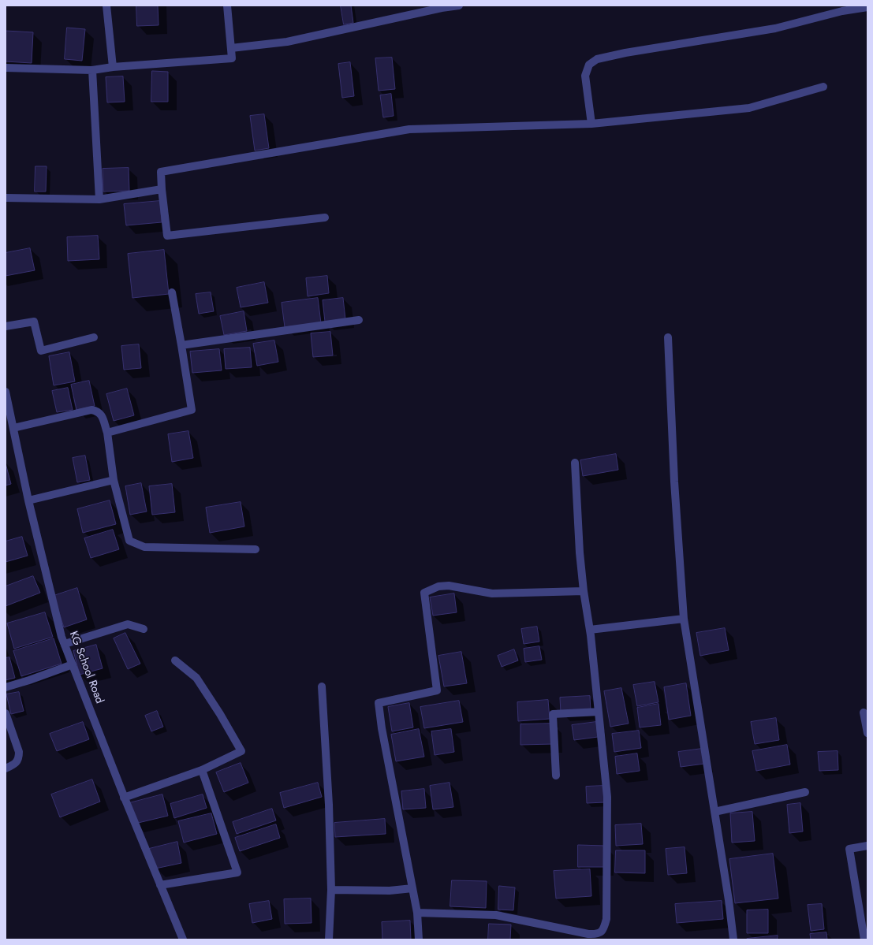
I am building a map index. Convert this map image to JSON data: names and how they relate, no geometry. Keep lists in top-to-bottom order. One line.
{"streets":{"street":["KG School Road"]}}
